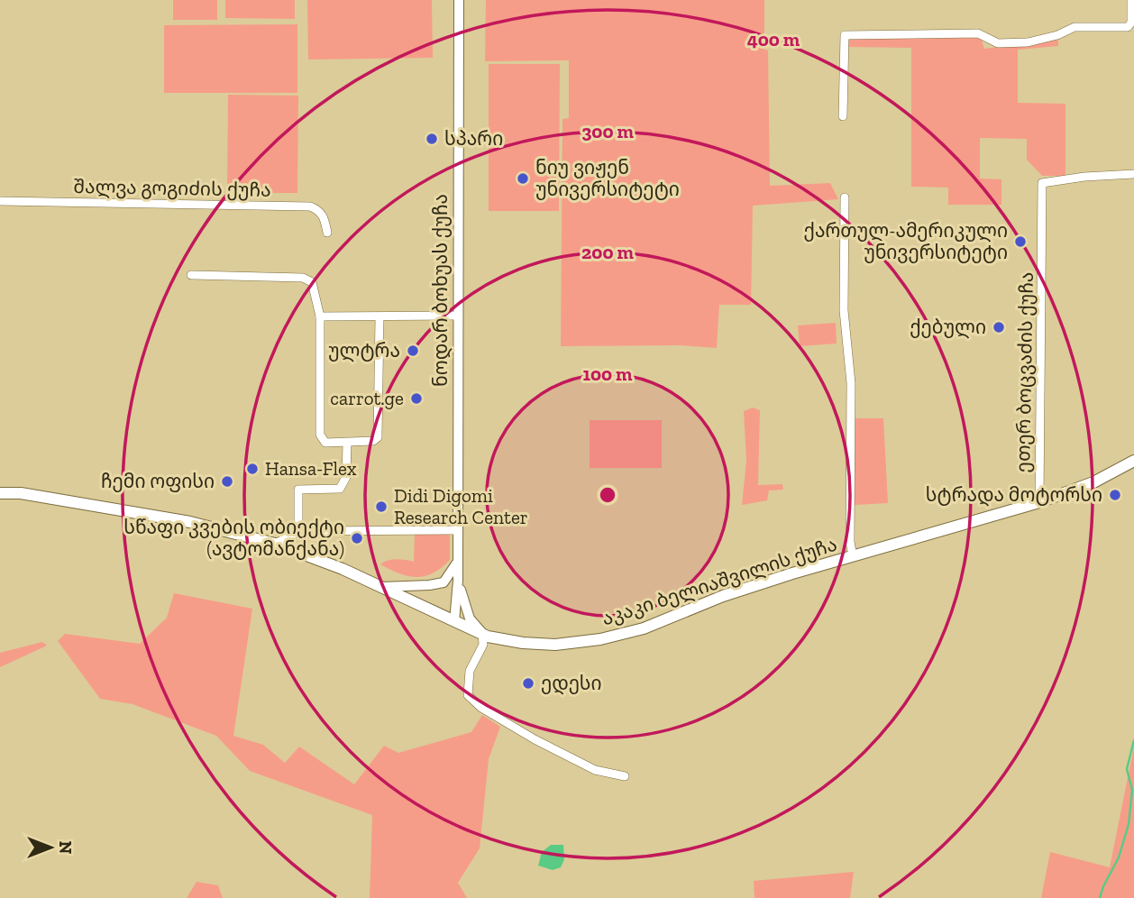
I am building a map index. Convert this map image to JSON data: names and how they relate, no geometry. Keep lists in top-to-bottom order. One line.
{"streets":{"main road":["აკაკი ბელიაშვილის ქუჩა"],"street":["შალვა გოგიძის ქუჩა","ნოდარ ბოხუას ქუჩა","ეთერ ბოცვაძის ქუჩა"]},"crossings":[["ეთერ ბოცვაძის ქუჩა","აკაკი ბელიაშვილის ქუჩა"]],"places":["სპარი","ნიუ ვიჟენ უნივერსიტეტი","ქართულ-ამერიკული უნივერსიტეტი","ქებული","ულტრა","carrot.ge","Hansa-Flex","ჩემი ოფისი","სტრადა მოტორსი","Didi Digomi Research Center","სწაფი კვების ობიექტი (ავტომანქანა)","ედესი"],"north":"right","rings":["400 m","300 m","200 m","100 m"]}
